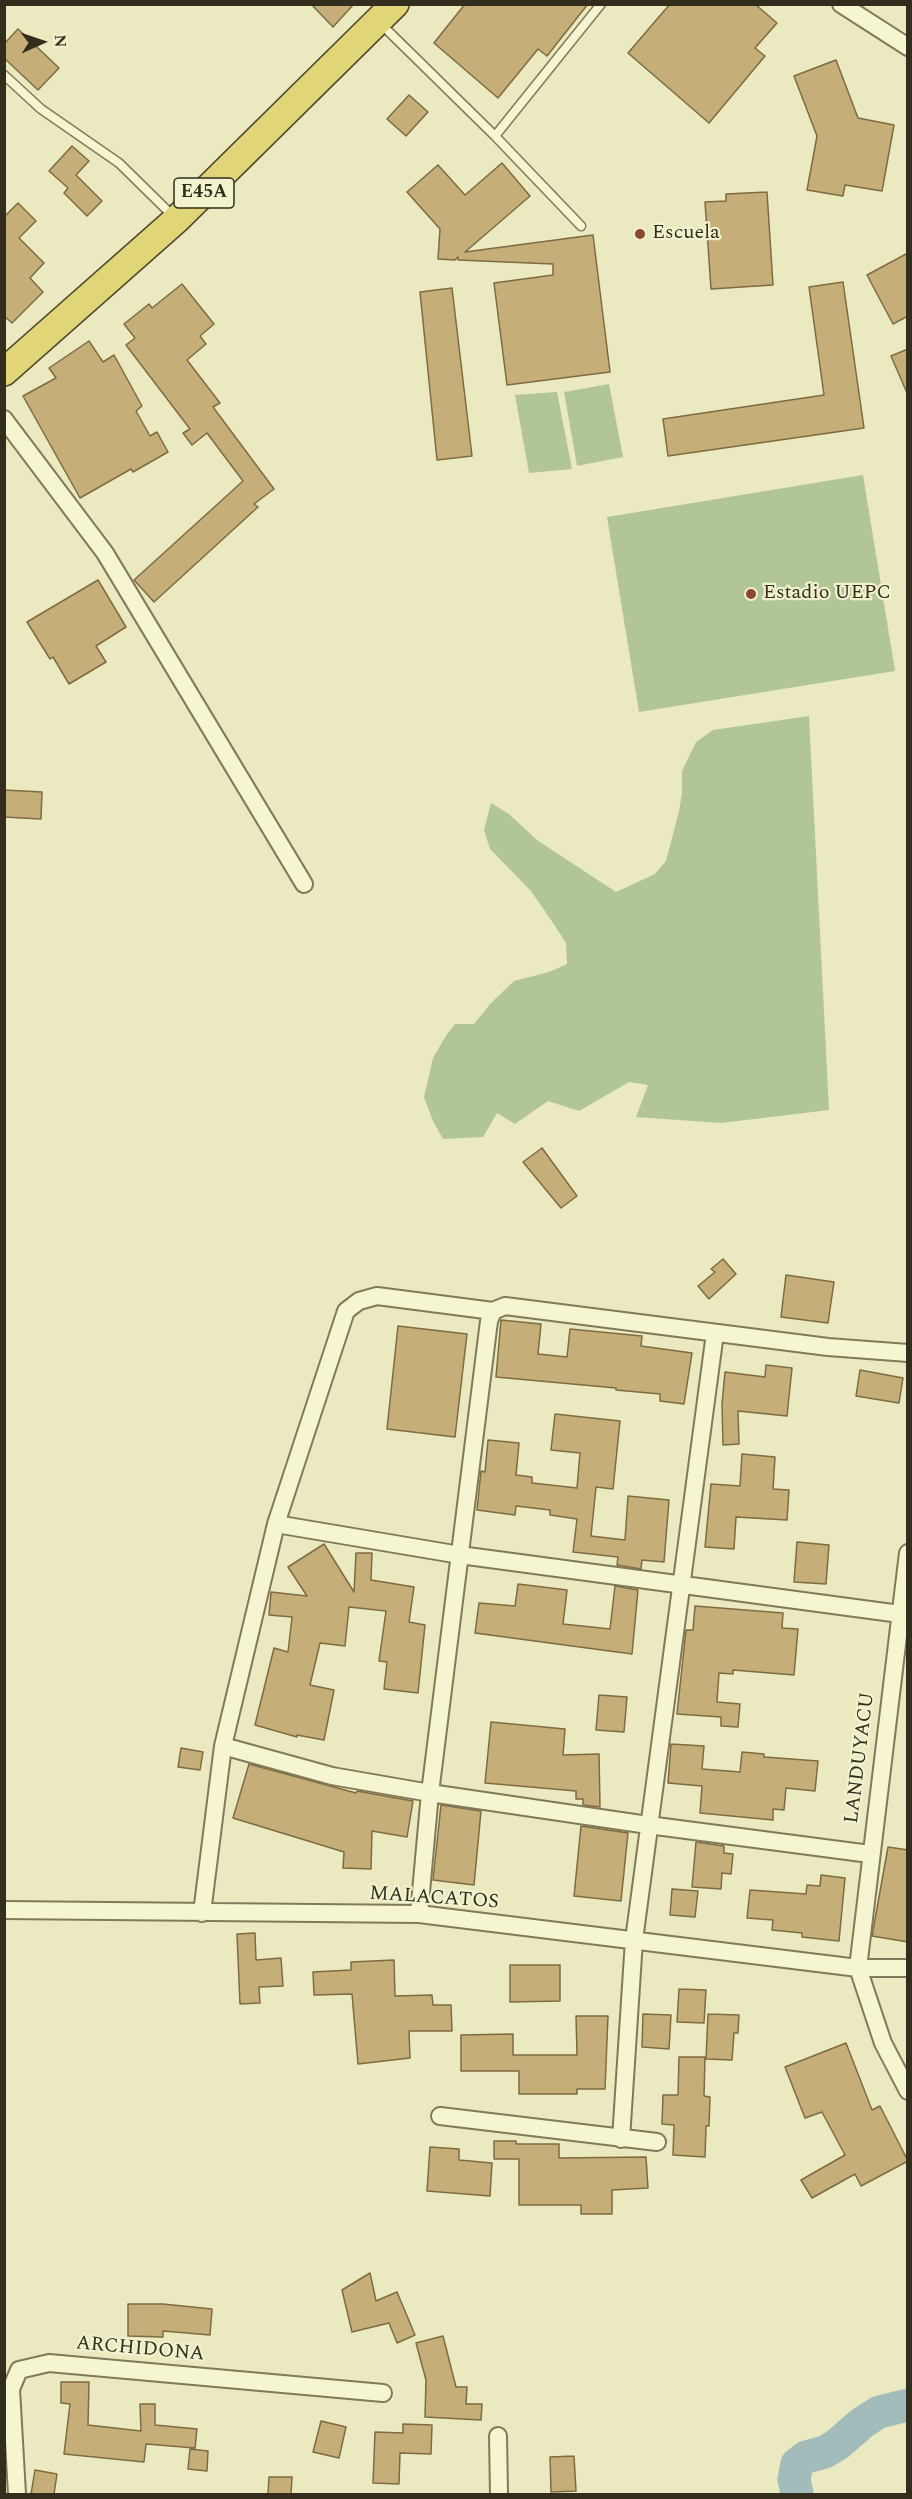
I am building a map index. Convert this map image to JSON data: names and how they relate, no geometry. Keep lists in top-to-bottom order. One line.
{"streets":{"highway":["E45A"],"street":["LANDUYACU","MALACATOS","ARCHIDONA"]},"crossings":[["LANDUYACU","MALACATOS"]],"places":["Escuela","Estadio UEPC"],"north":"right"}
